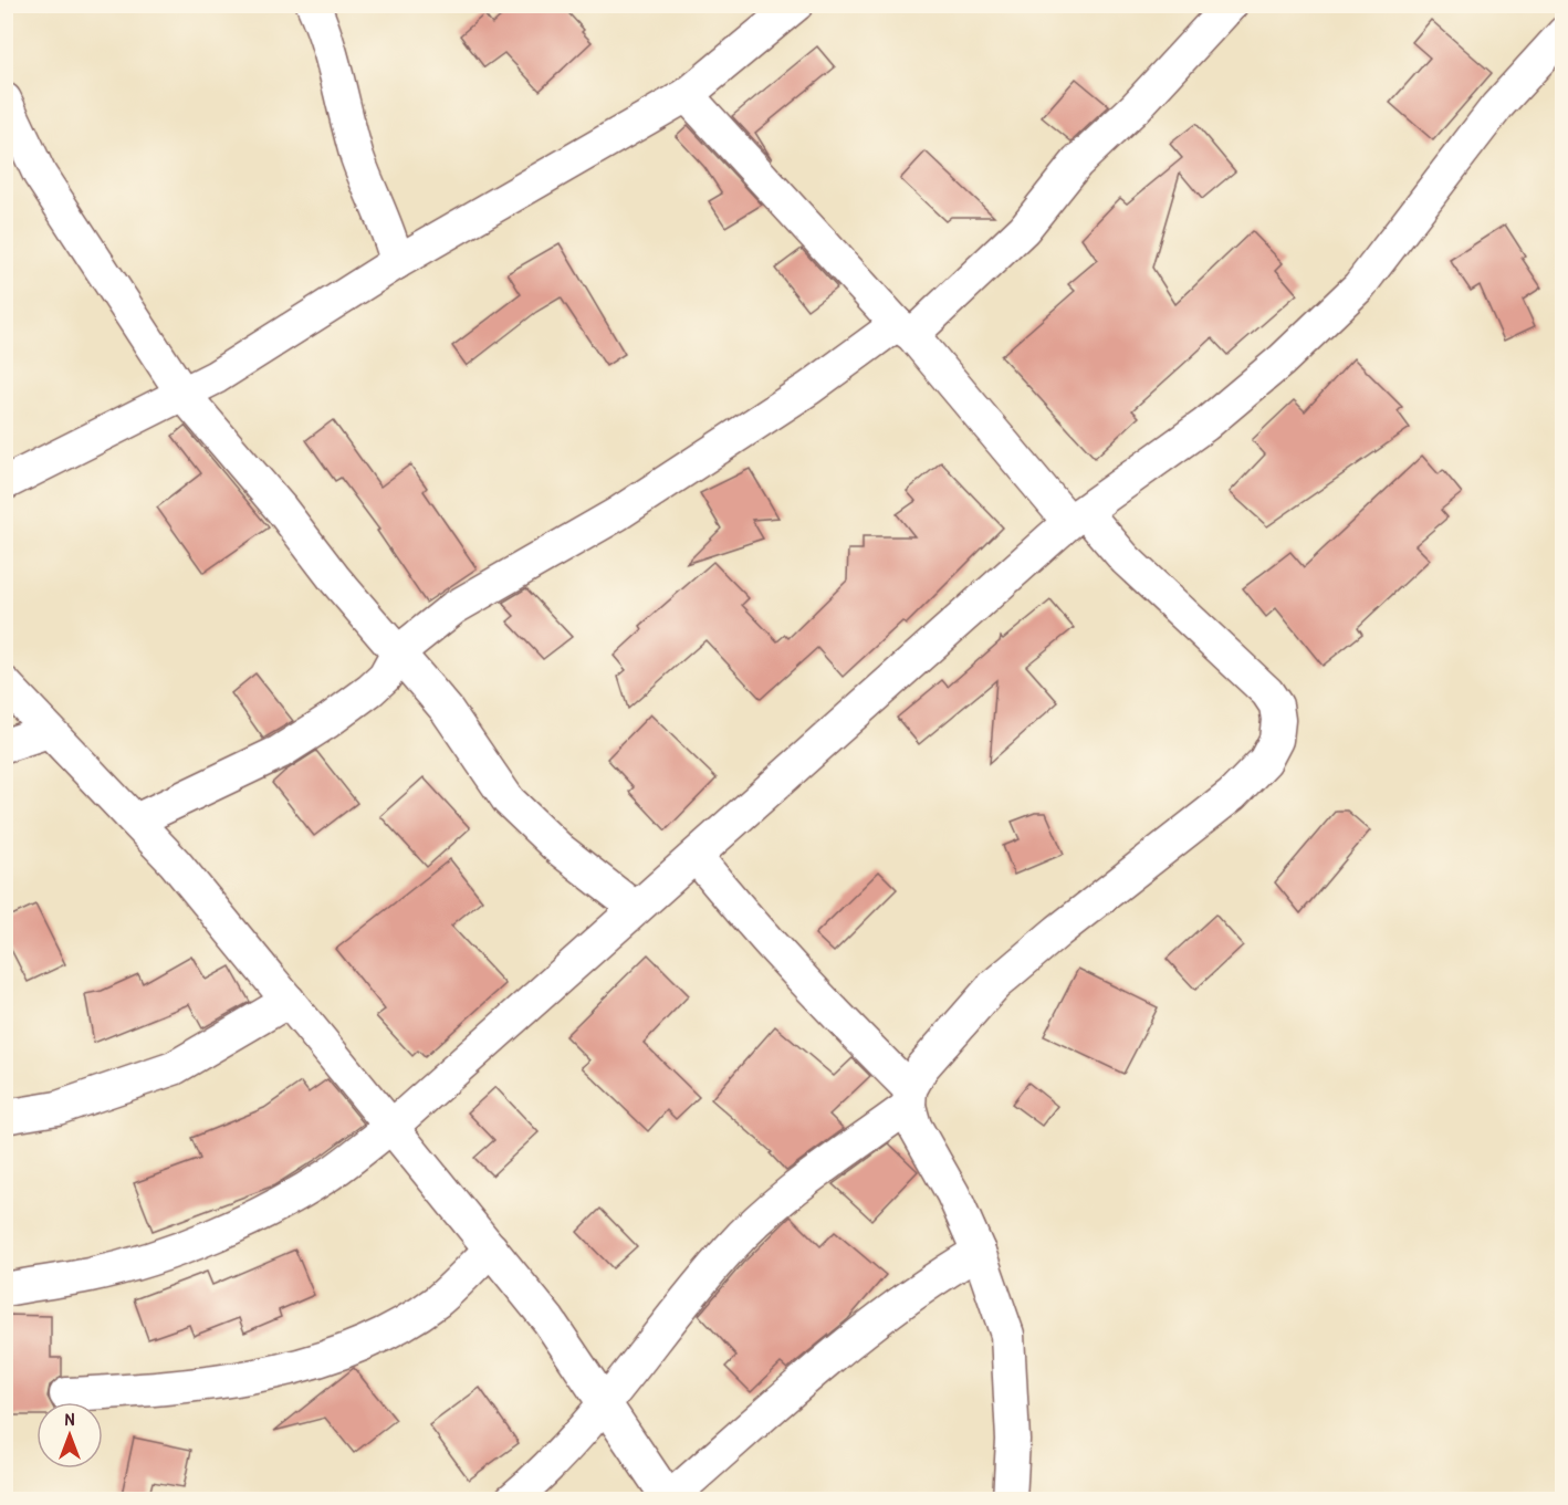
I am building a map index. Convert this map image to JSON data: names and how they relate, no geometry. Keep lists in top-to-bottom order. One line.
{"north":"top"}
